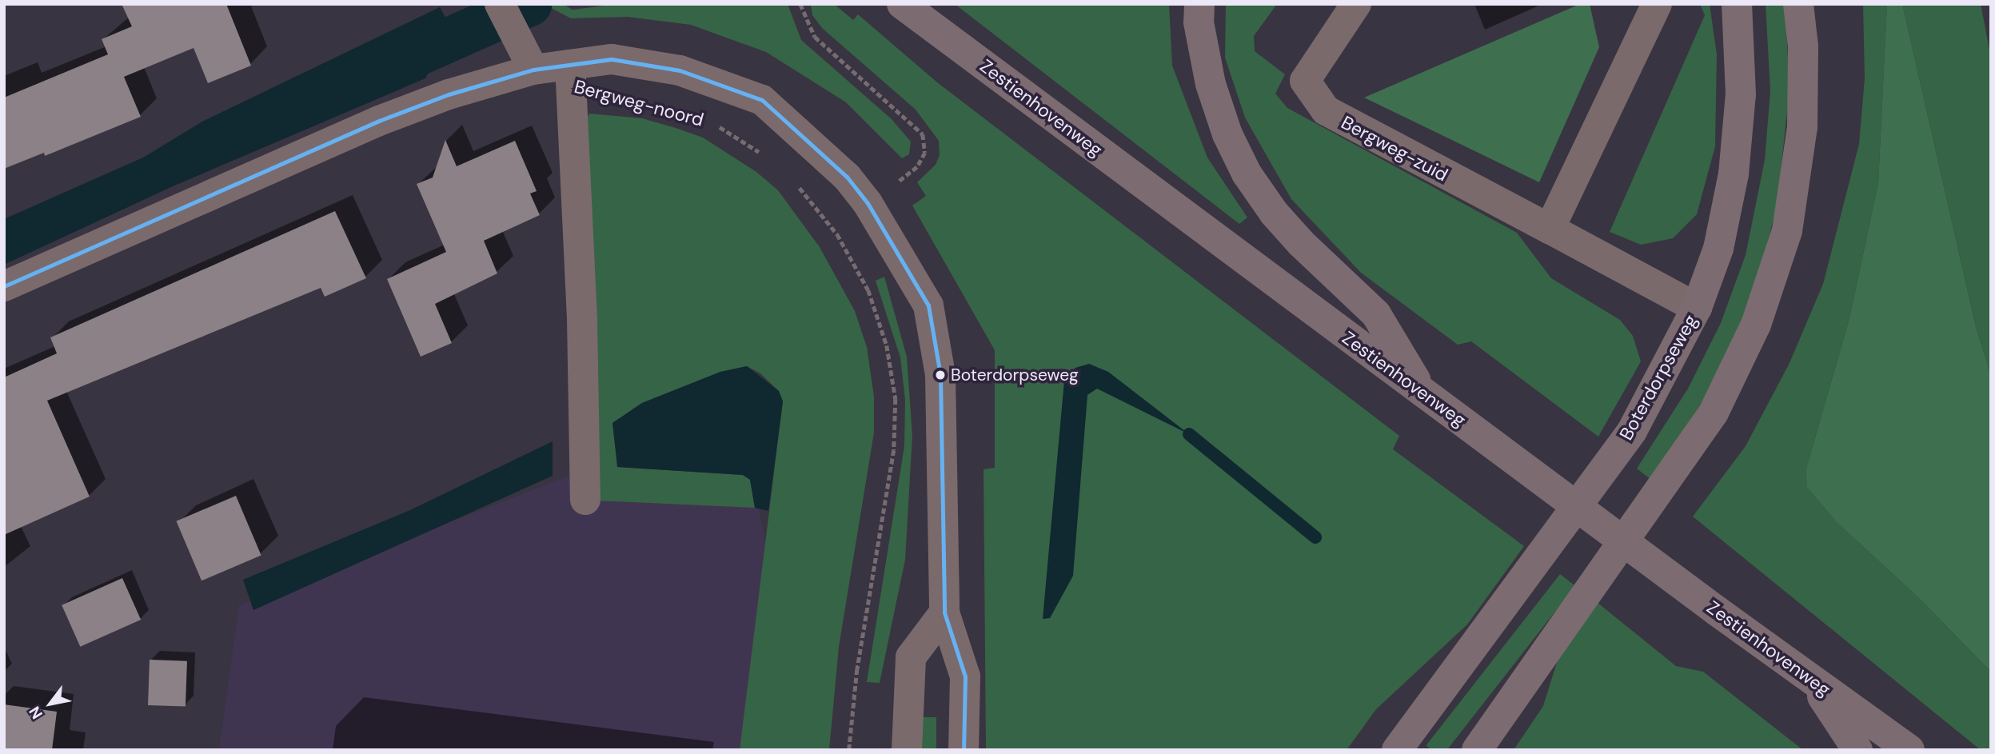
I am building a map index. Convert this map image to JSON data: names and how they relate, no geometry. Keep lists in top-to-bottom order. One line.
{"streets":{"main road":["Zestienhovenweg","Boterdorpseweg"],"street":["Bergweg-noord","Bergweg-zuid"]},"crossings":[["Bergweg-zuid","Boterdorpseweg"]],"places":["Boterdorpseweg"],"north":"bottom left"}
